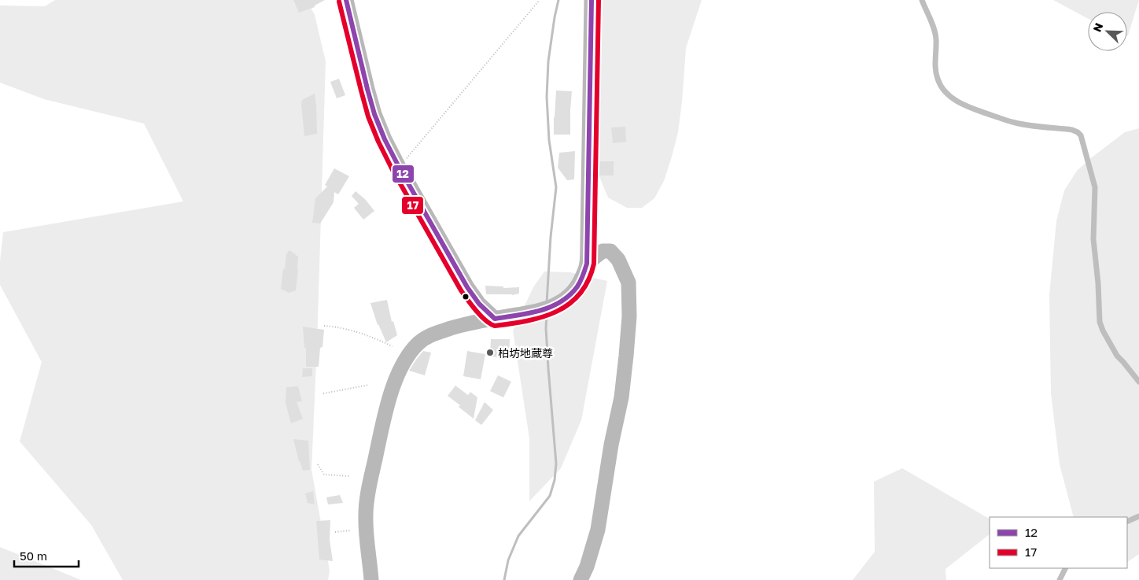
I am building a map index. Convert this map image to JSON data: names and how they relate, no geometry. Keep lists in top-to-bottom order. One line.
{"places":["柏坊地蔵尊"],"lines":["transit line 12","transit line 17"],"legend":["12","17"],"scale_bar":"50 m","north":"top left"}
